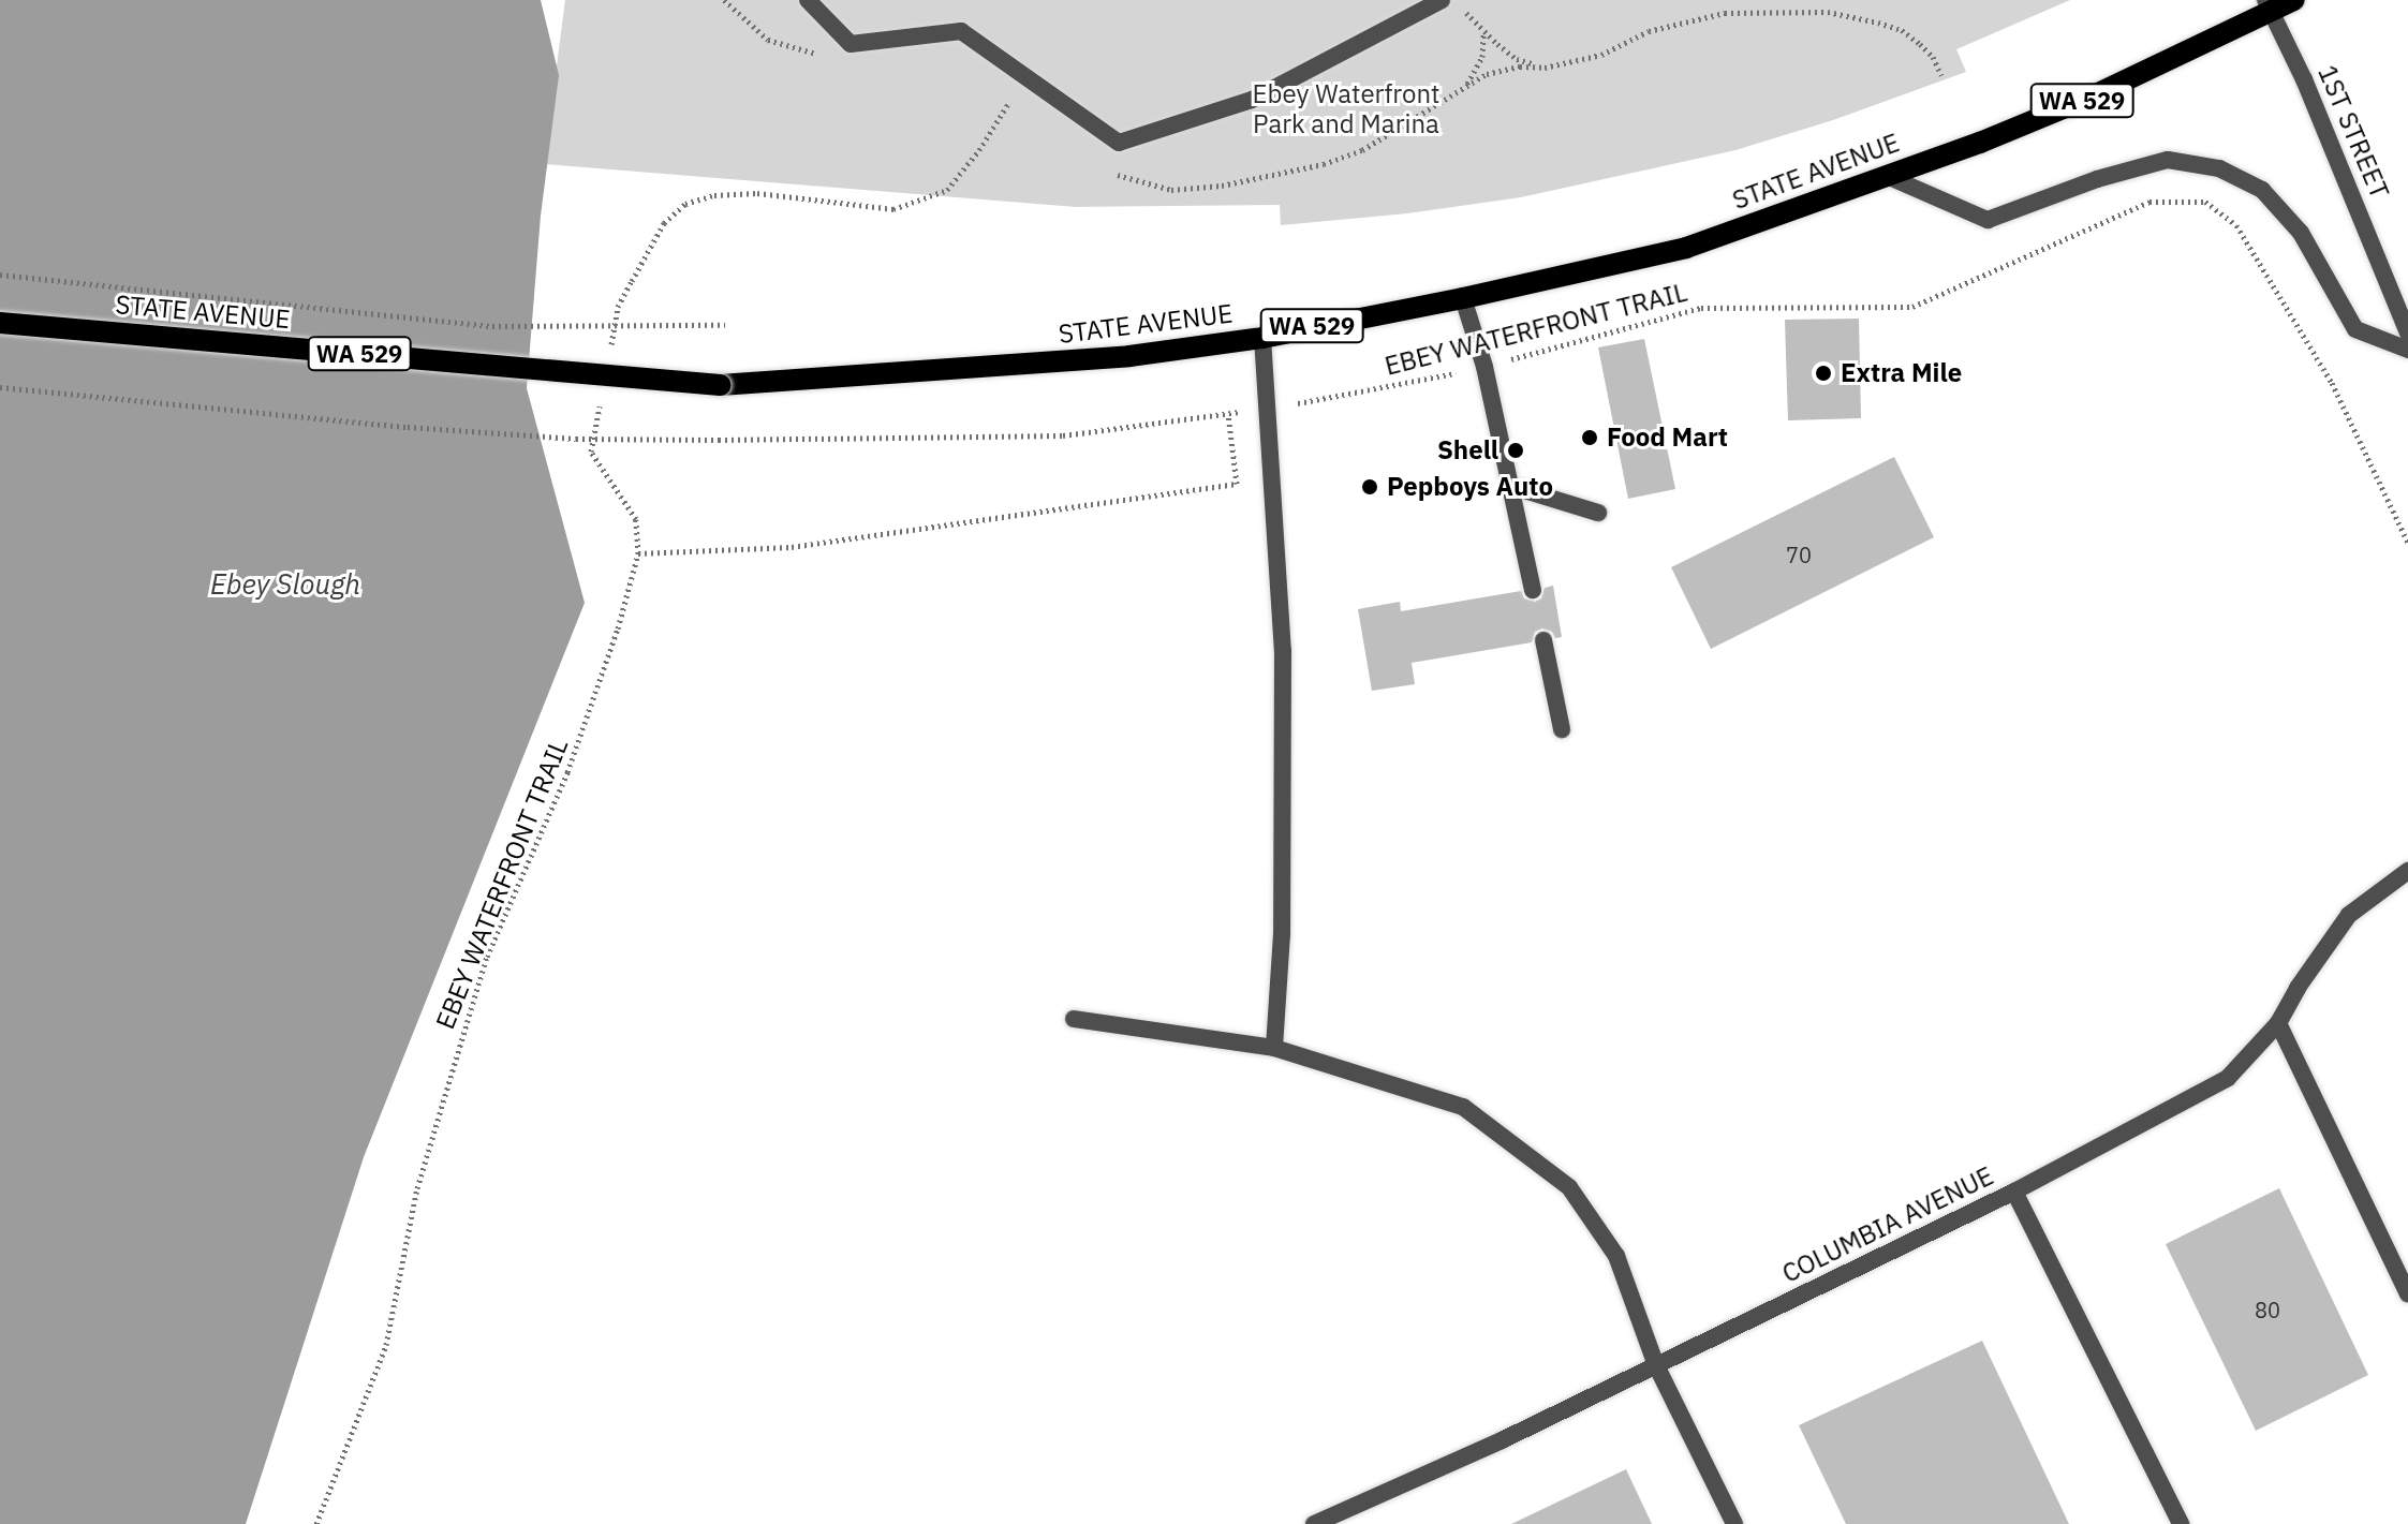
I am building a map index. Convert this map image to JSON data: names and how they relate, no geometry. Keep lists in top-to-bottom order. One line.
{"streets":{"main road":["WA 529","STATE AVENUE"],"street":["1ST STREET","COLUMBIA AVENUE"],"path":["EBEY WATERFRONT TRAIL"]},"crossings":[["1ST STREET","STATE AVENUE"]],"water":["Ebey Slough"],"parks":["Ebey Waterfront Park and Marina"],"places":["Extra Mile","Food Mart","Shell","Pepboys Auto"],"house_numbers":["70","80"]}
